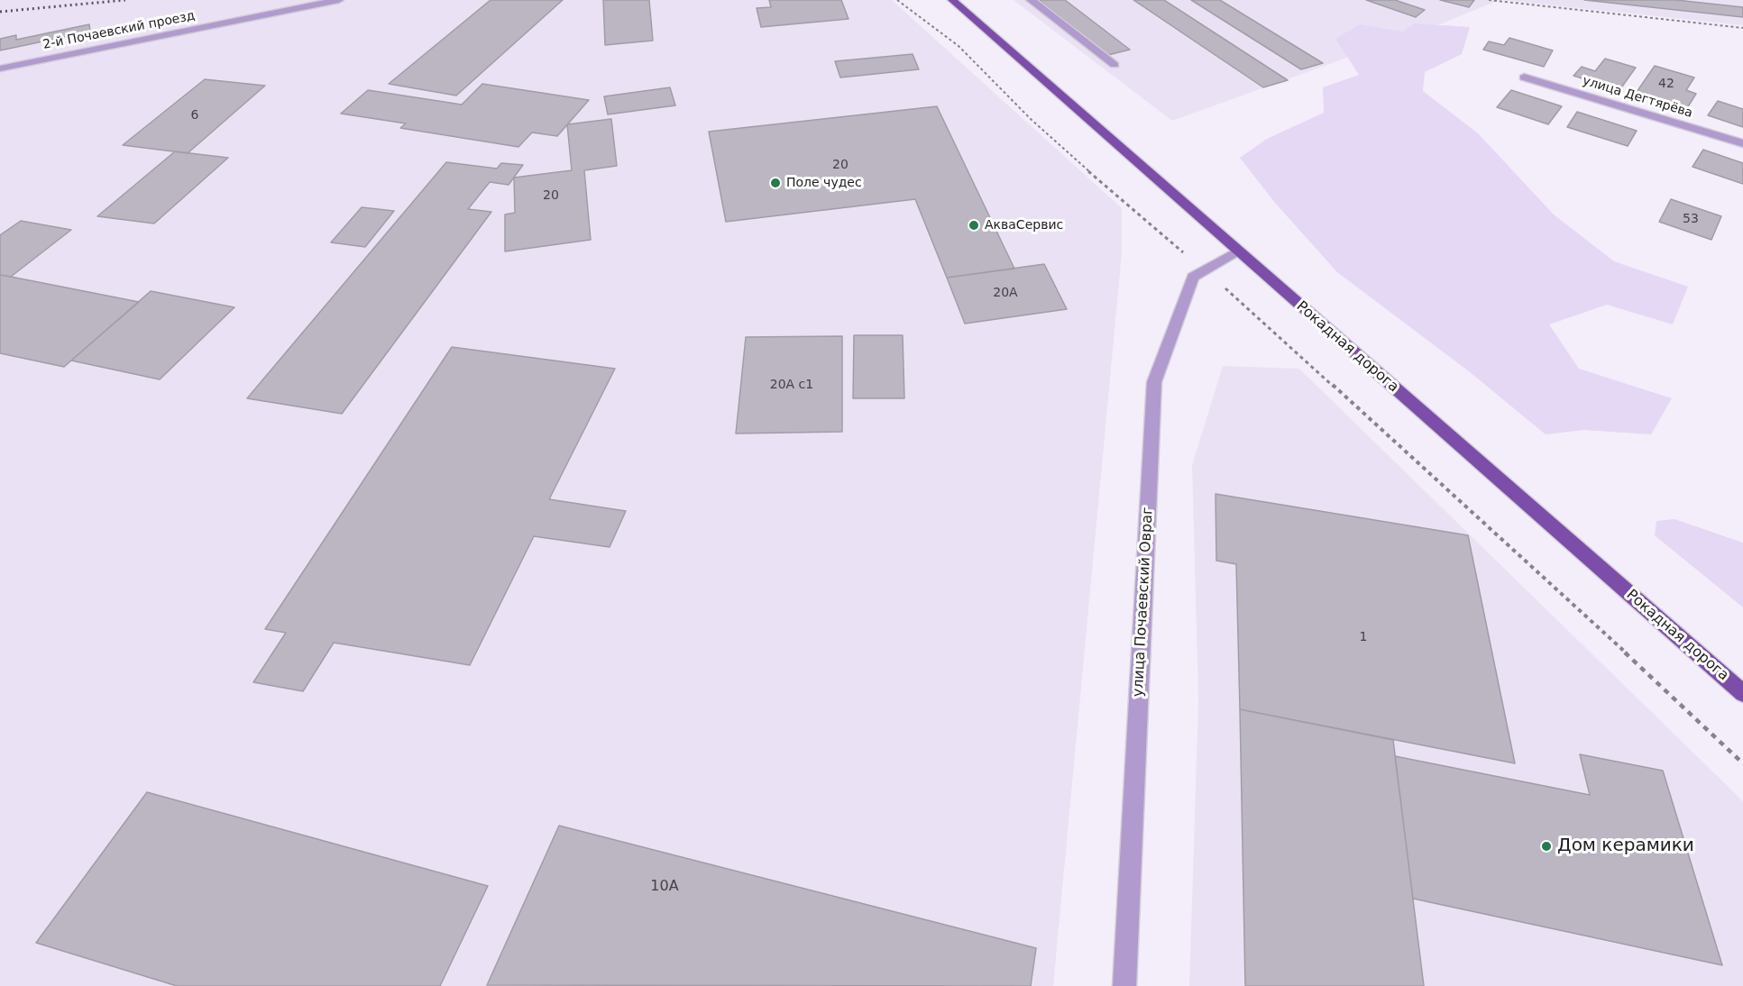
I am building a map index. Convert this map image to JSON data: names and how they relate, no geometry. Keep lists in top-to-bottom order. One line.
{"streets":{"main road":["Рокадная дорога"],"street":["2-й Почаевский проезд","улица Дегтярёва","улица Почаевский Овраг"]},"crossings":[["Рокадная дорога","улица Почаевский Овраг"]],"places":["Поле чудес","АкваСервис","Дом керамики"],"house_numbers":["42","6","20","20","53","20А","20А с1","1","10А"]}
